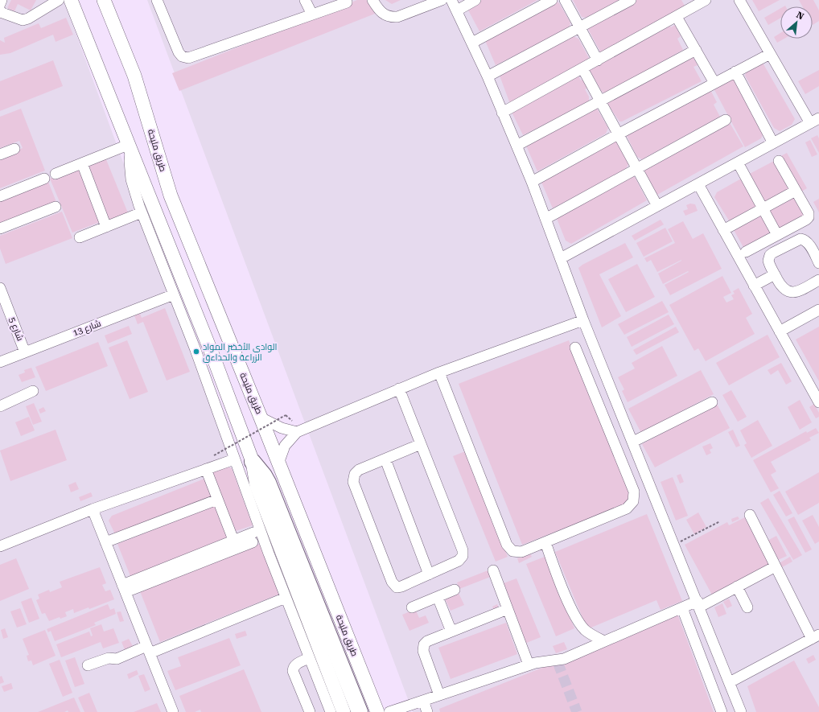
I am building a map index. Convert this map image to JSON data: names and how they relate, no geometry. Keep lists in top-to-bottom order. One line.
{"streets":{"main road":["طريق مليحة"],"street":["شارع 13","شارع 5"]},"crossings":[["شارع 13","شارع 5"]],"places":["الوادى الأخضر المواد الزراعة والحداءق"],"north":"top right"}
